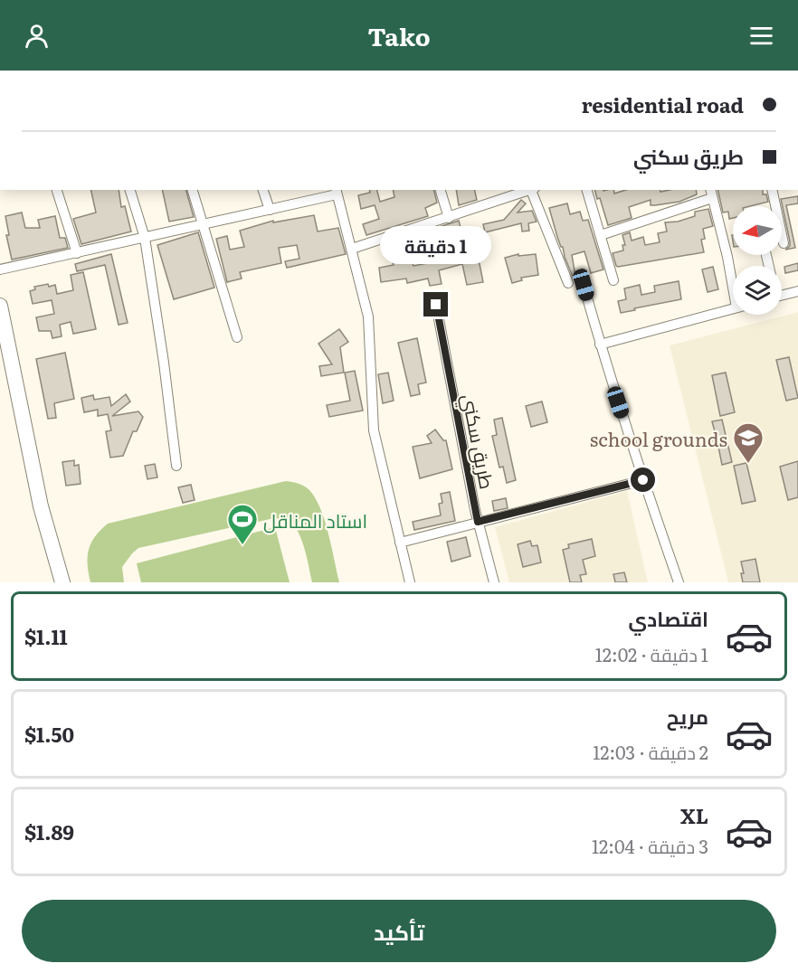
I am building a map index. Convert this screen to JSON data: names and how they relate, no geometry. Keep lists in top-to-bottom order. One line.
{"streets":{"street":["طريق سكني"]},"places":{"school or university":["school grounds"],"sports":["استاد المناقل"]},"north":"left","page":{"header":"Tako","banner":["residential road","طريق سكني"],"bubble":"1 دقيقة","list":[{"name":"اقتصادي","note":"1 دقيقة · 12:02","value":"$1.11"},{"name":"مريح","note":"2 دقيقة · 12:03","value":"$1.50"},{"name":"XL","note":"3 دقيقة · 12:04","value":"$1.89"}],"buttons":"تأكيد"}}
